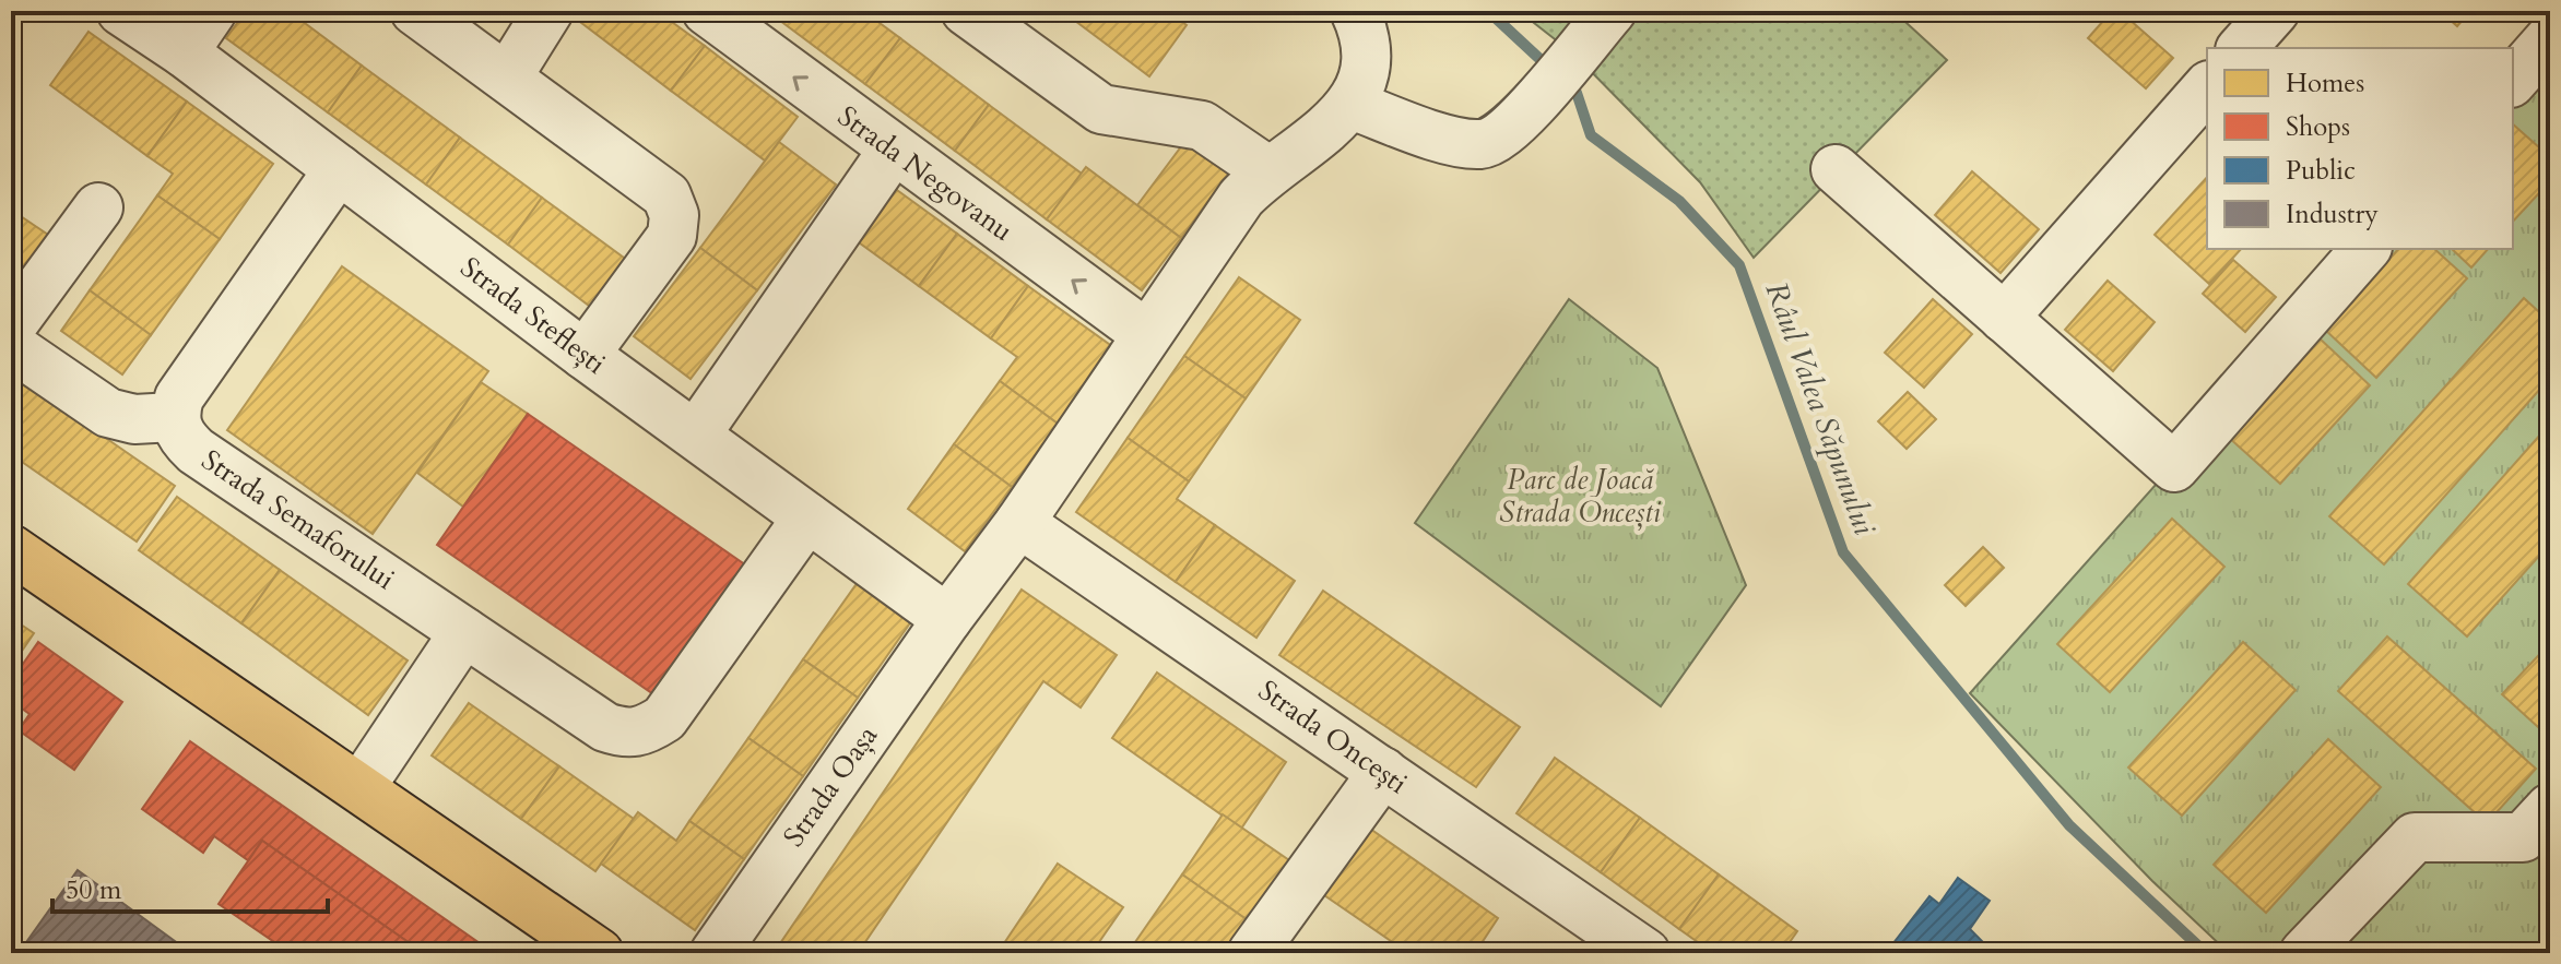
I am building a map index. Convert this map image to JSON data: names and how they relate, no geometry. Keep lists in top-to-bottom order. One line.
{"streets":{"street":["Strada Negovanu","Strada Steflești","Strada Semaforului","Strada Oncești","Strada Oașa"]},"crossings":[["Strada Negovanu","Strada Oașa"],["Strada Steflești","Strada Semaforului"],["Strada Steflești","Strada Oașa"],["Strada Oncești","Strada Oașa"]],"water":["Râul Valea Săpunului"],"parks":["Parc de Joacă Strada Oncești"],"legend":["Homes","Shops","Public","Industry"],"scale_bar":"50 m"}
